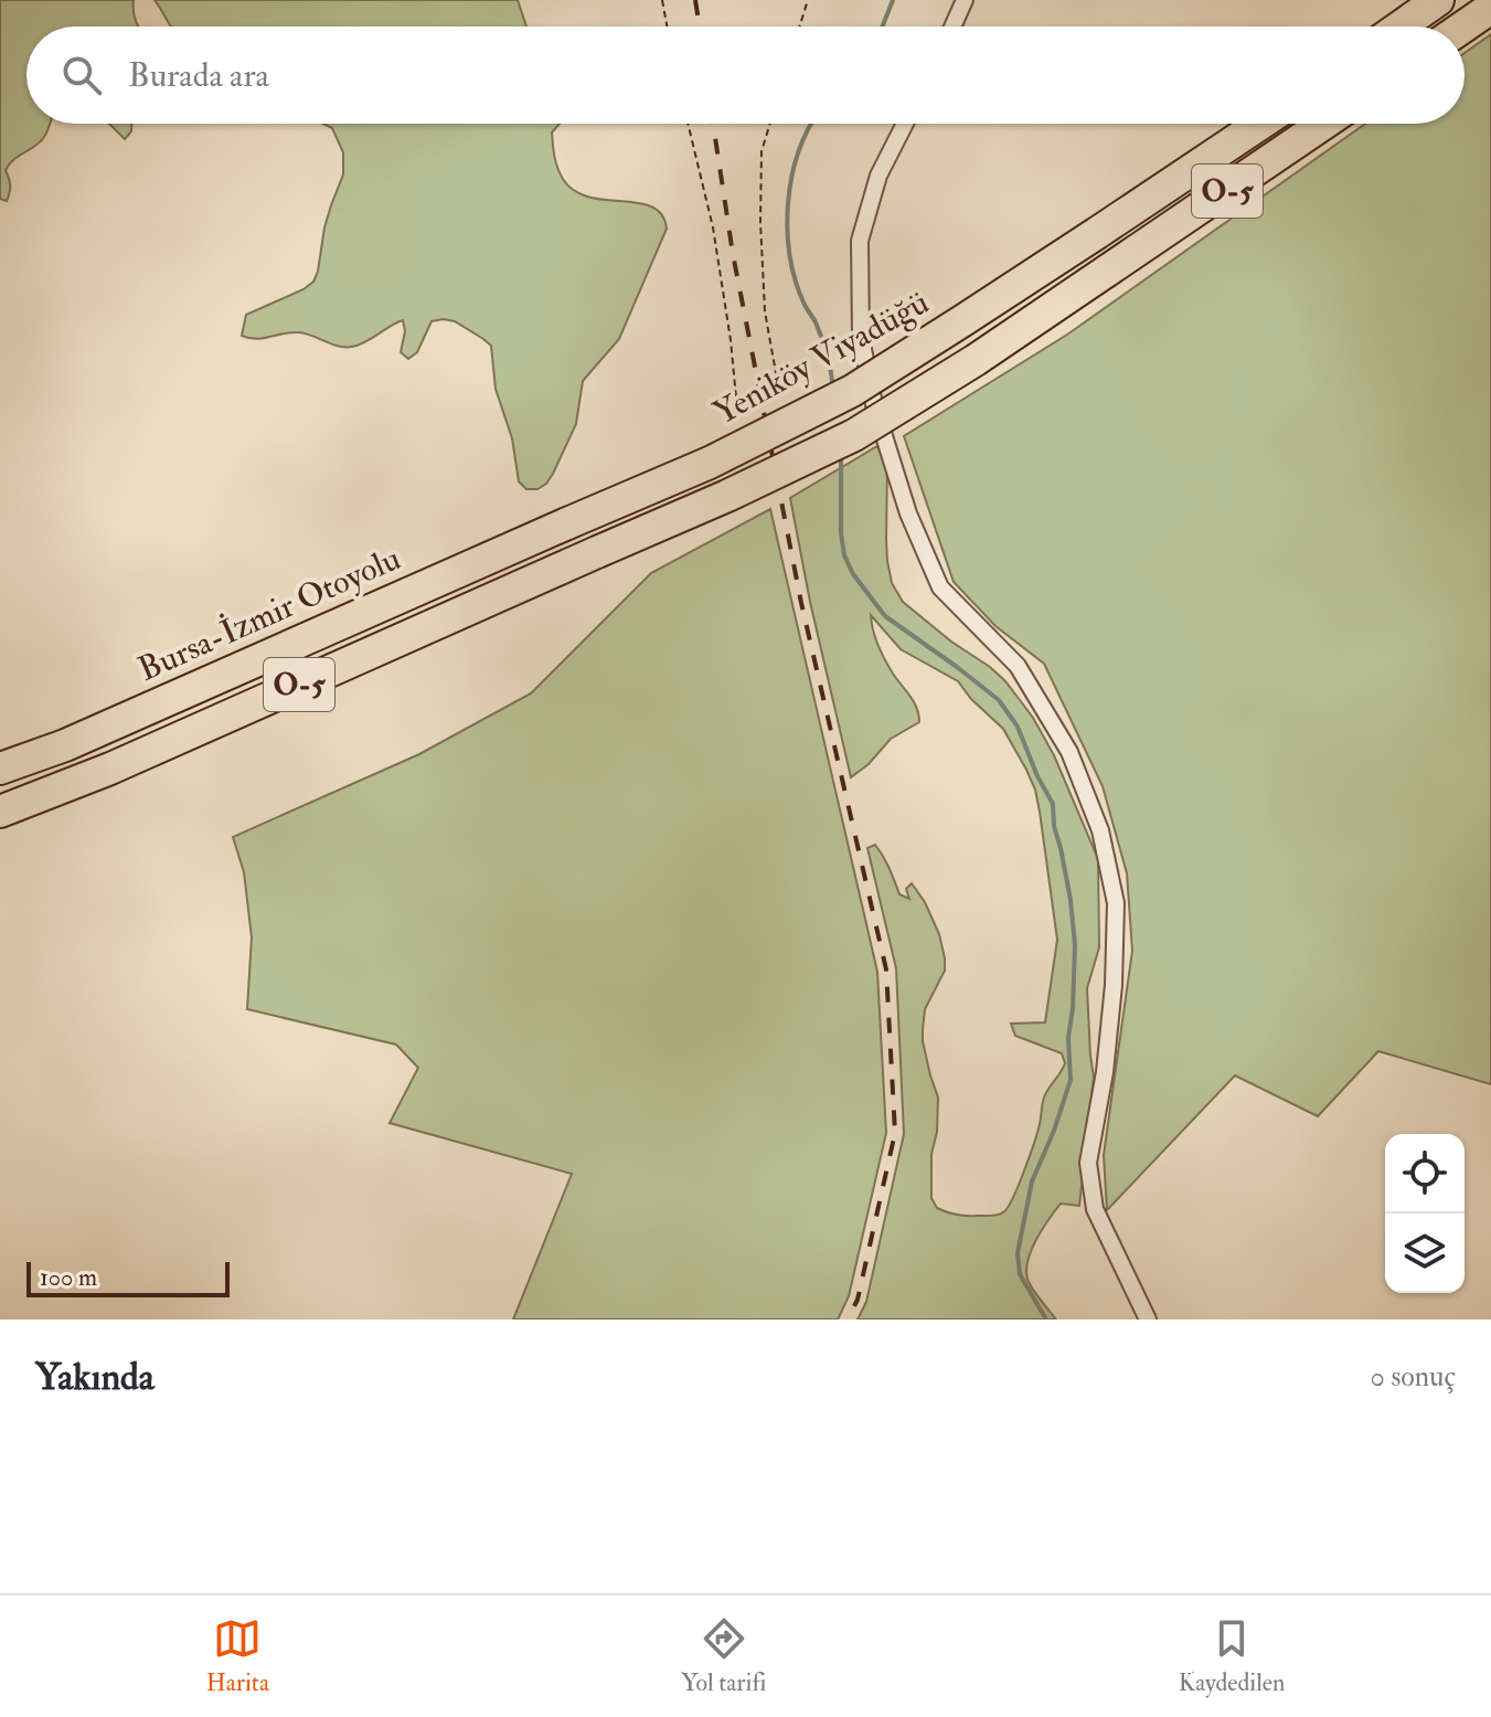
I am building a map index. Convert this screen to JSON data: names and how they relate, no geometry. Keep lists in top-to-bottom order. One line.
{"streets":{"highway":["O-5","Yeniköy Viyadüğü","Bursa-İzmir Otoyolu"]},"crossings":[["Yeniköy Viyadüğü","Bursa-İzmir Otoyolu"]],"scale_bar":"100 m","page":{"search":"Burada ara","scale":"100 m","heading":["Yakında","0 sonuç"],"nav":["Harita","Yol tarifi","Kaydedilen"]}}
